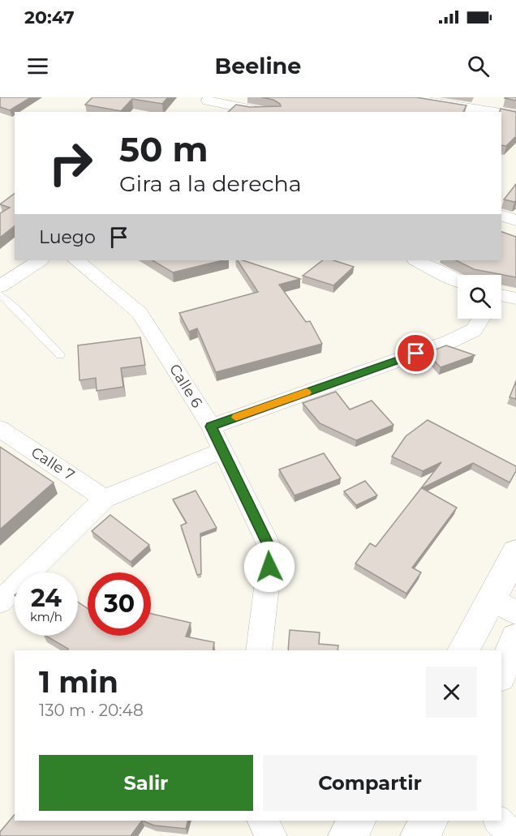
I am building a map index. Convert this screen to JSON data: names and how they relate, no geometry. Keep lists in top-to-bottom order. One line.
{"streets":{"street":["Calle 6","Calle 7"]},"page":{"status":"20:47","header":"Beeline","turn":["50 m","Gira a la derecha"],"then":"Luego","speed":"24 km/h","limit":"30","heading":["1 min","130 m · 20:48"],"buttons":["Salir","Compartir"]}}
